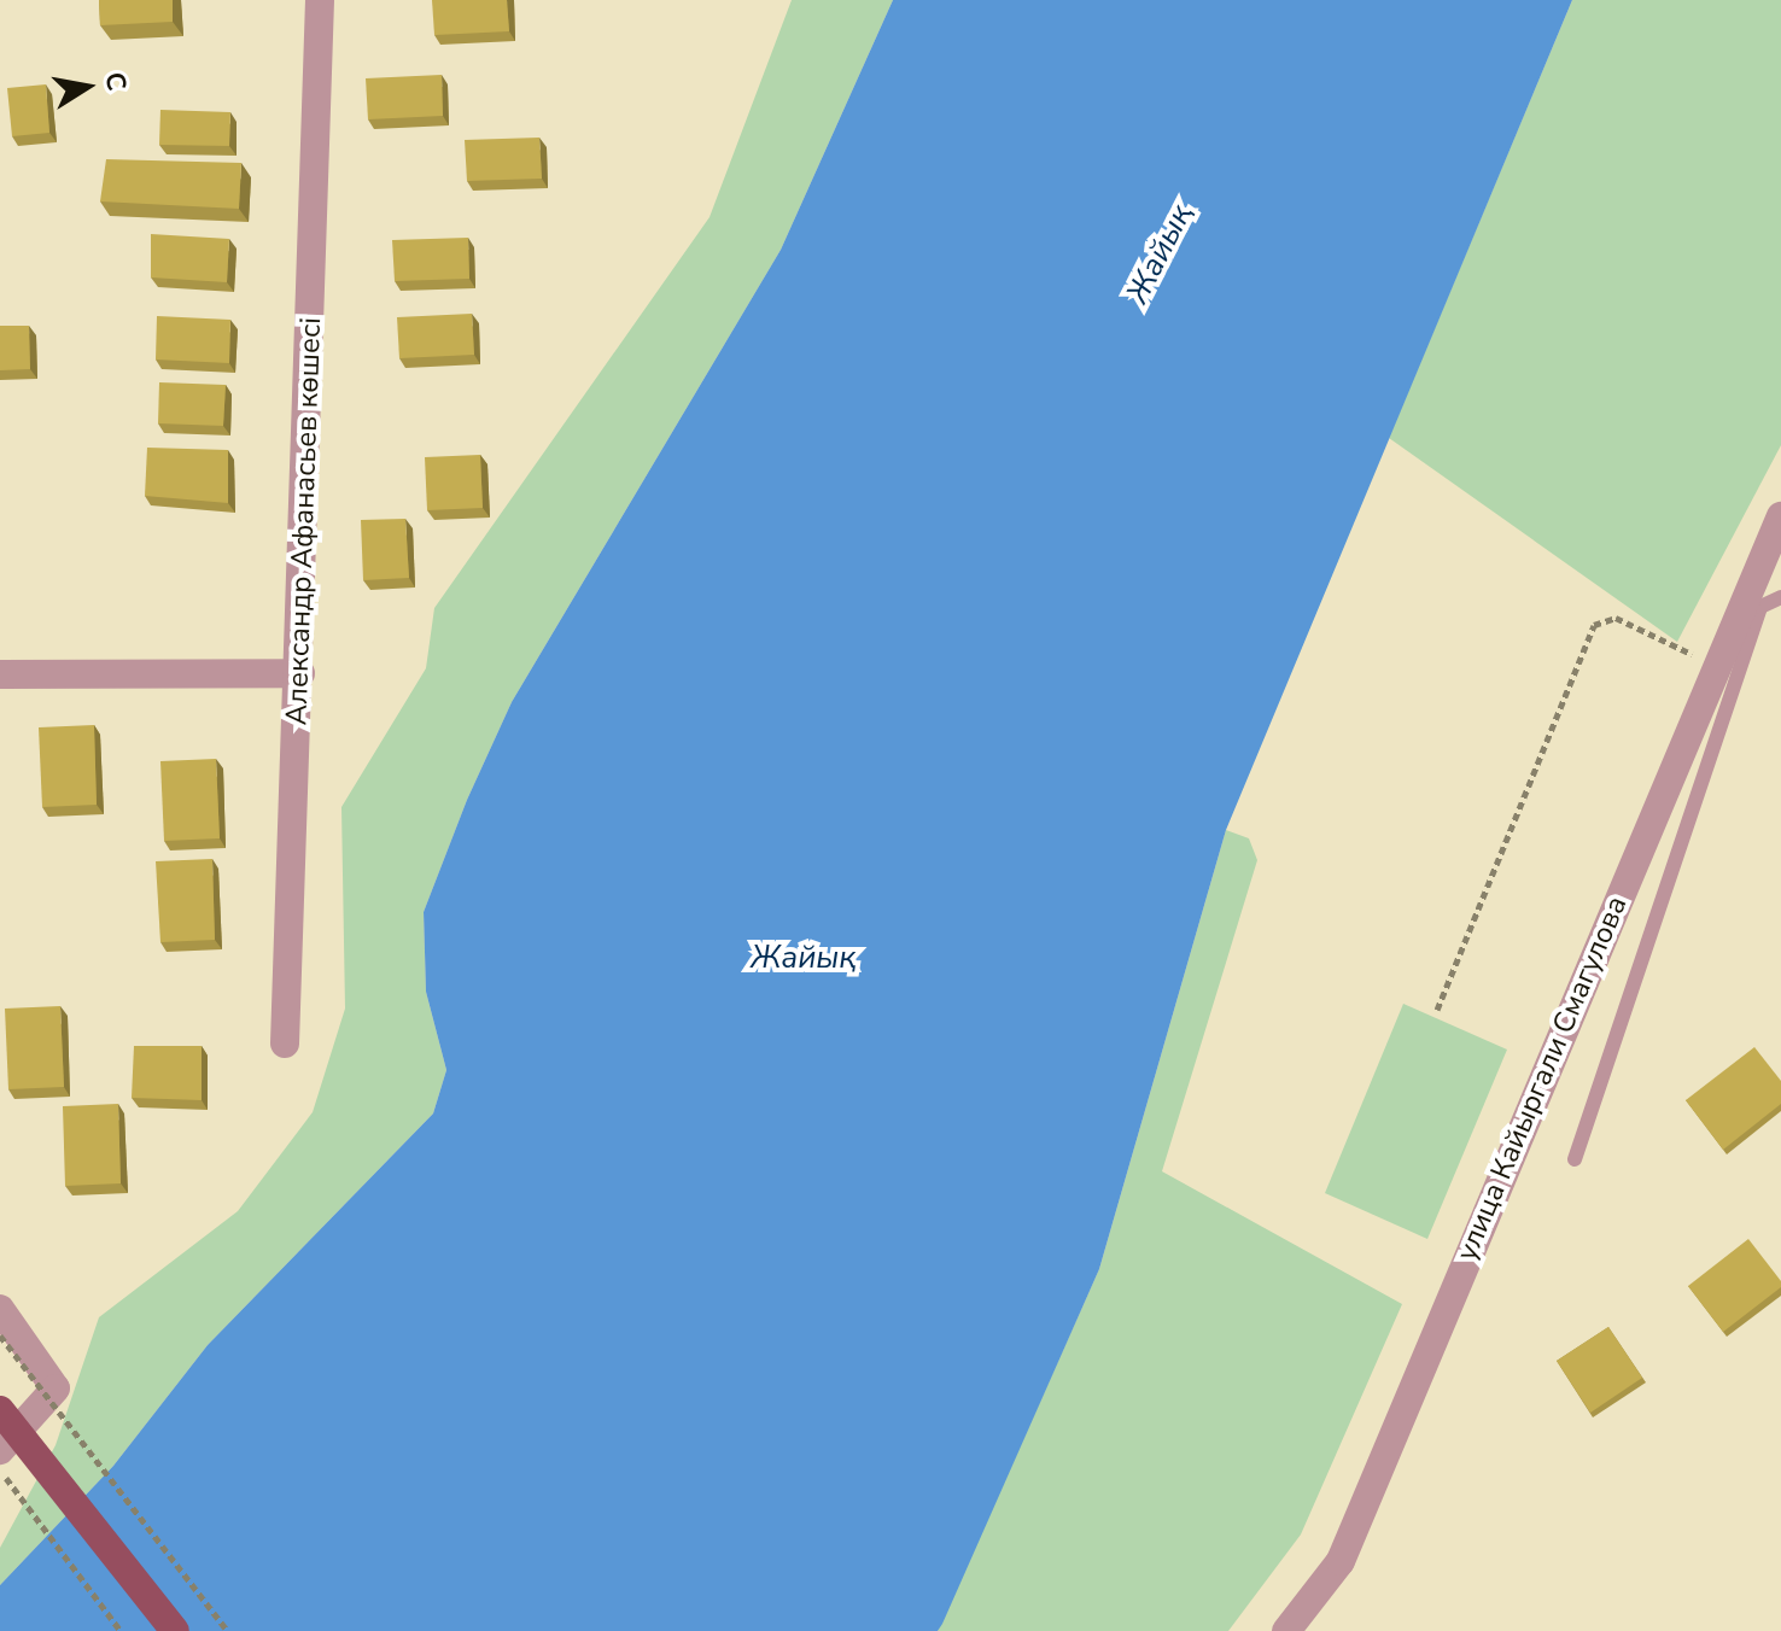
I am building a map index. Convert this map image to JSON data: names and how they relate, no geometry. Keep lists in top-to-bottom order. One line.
{"streets":{"street":["Александр Афанасьев көшесі","улица Кайыргали Смагулова"]},"water":["Жайық"],"north":"right"}
